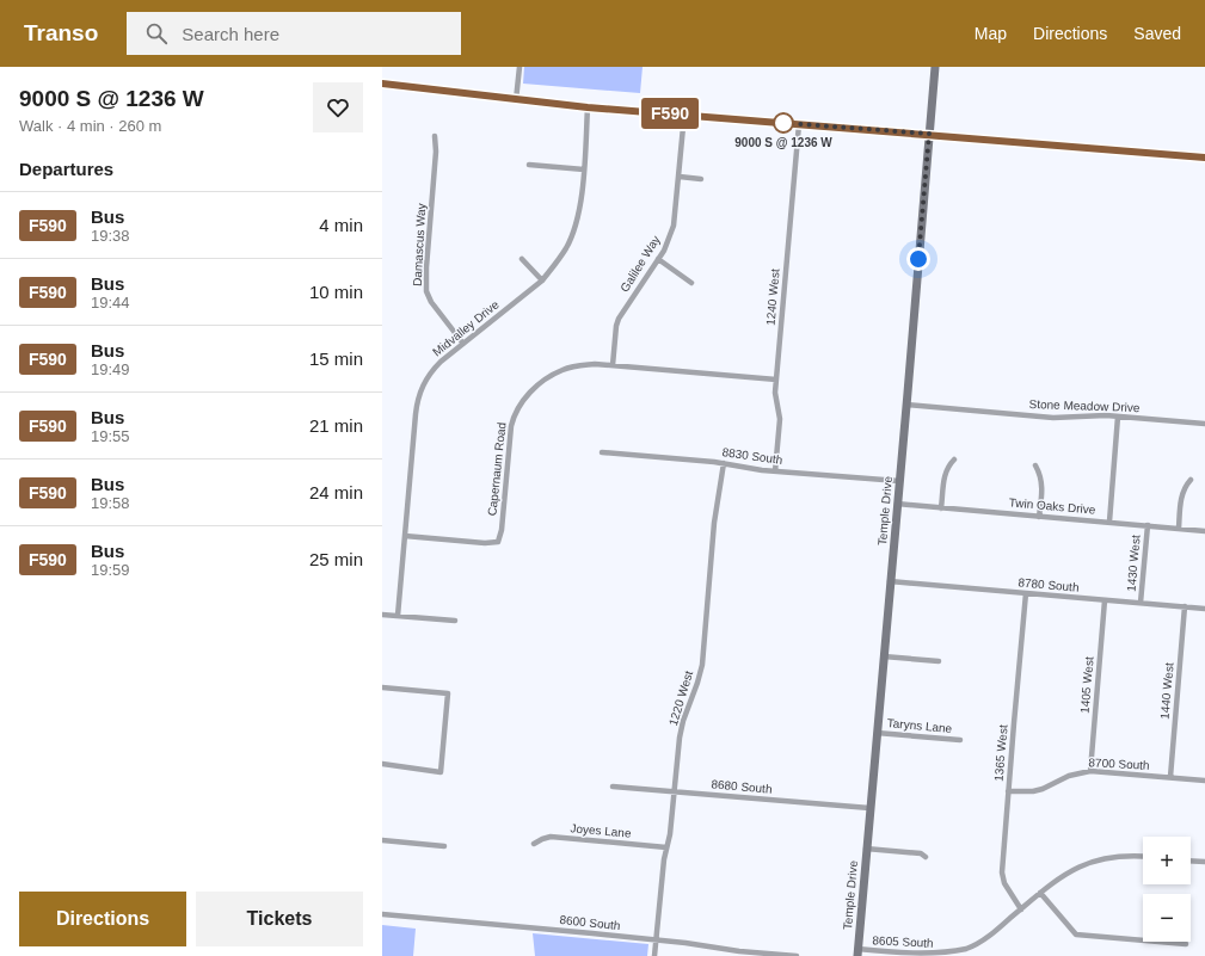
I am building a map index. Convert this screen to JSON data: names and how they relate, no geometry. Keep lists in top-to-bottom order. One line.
{"streets":{"street":["Damascus Way","Galilee Way","1240 West","Midvalley Drive","Stone Meadow Drive","8830 South","Capernaum Road","Twin Oaks Drive","Temple Drive","1430 West","8780 South","1405 West","1440 West","1220 West","Taryns Lane","1365 West","8700 South","8680 South","Joyes Lane","8600 South","8605 South"]},"crossings":[["Damascus Way","Midvalley Drive"],["Galilee Way","Capernaum Road"],["1240 West","8830 South"],["1240 West","Capernaum Road"],["Midvalley Drive","Capernaum Road"],["Stone Meadow Drive","Temple Drive"],["8830 South","Temple Drive"],["8830 South","1220 West"],["Twin Oaks Drive","Temple Drive"],["Twin Oaks Drive","1430 West"],["Temple Drive","8780 South"],["Temple Drive","Taryns Lane"],["Temple Drive","8680 South"],["Temple Drive","8605 South"],["1430 West","8780 South"],["8780 South","1405 West"],["8780 South","1440 West"],["8780 South","1365 West"],["1405 West","8700 South"],["1440 West","8700 South"],["1220 West","8680 South"],["1220 West","Joyes Lane"],["1220 West","8600 South"],["1365 West","8700 South"],["1365 West","8605 South"]],"places":["9000 S @ 1236 W"],"lines":["bus line F590"],"page":{"header":"Transo","search":"Search here","nav":["Map","Directions","Saved"],"heading":[["9000 S @ 1236 W","Walk · 4 min · 260 m"],"Departures"],"on_map":"F590","list":[{"mark":"F590","name":"Bus","note":"19:38","value":"4 min"},{"mark":"F590","name":"Bus","note":"19:44","value":"10 min"},{"mark":"F590","name":"Bus","note":"19:49","value":"15 min"},{"mark":"F590","name":"Bus","note":"19:55","value":"21 min"},{"mark":"F590","name":"Bus","note":"19:58","value":"24 min"},{"mark":"F590","name":"Bus","note":"19:59","value":"25 min"}],"map_buttons":["+","−"],"buttons":["Directions","Tickets"]}}
